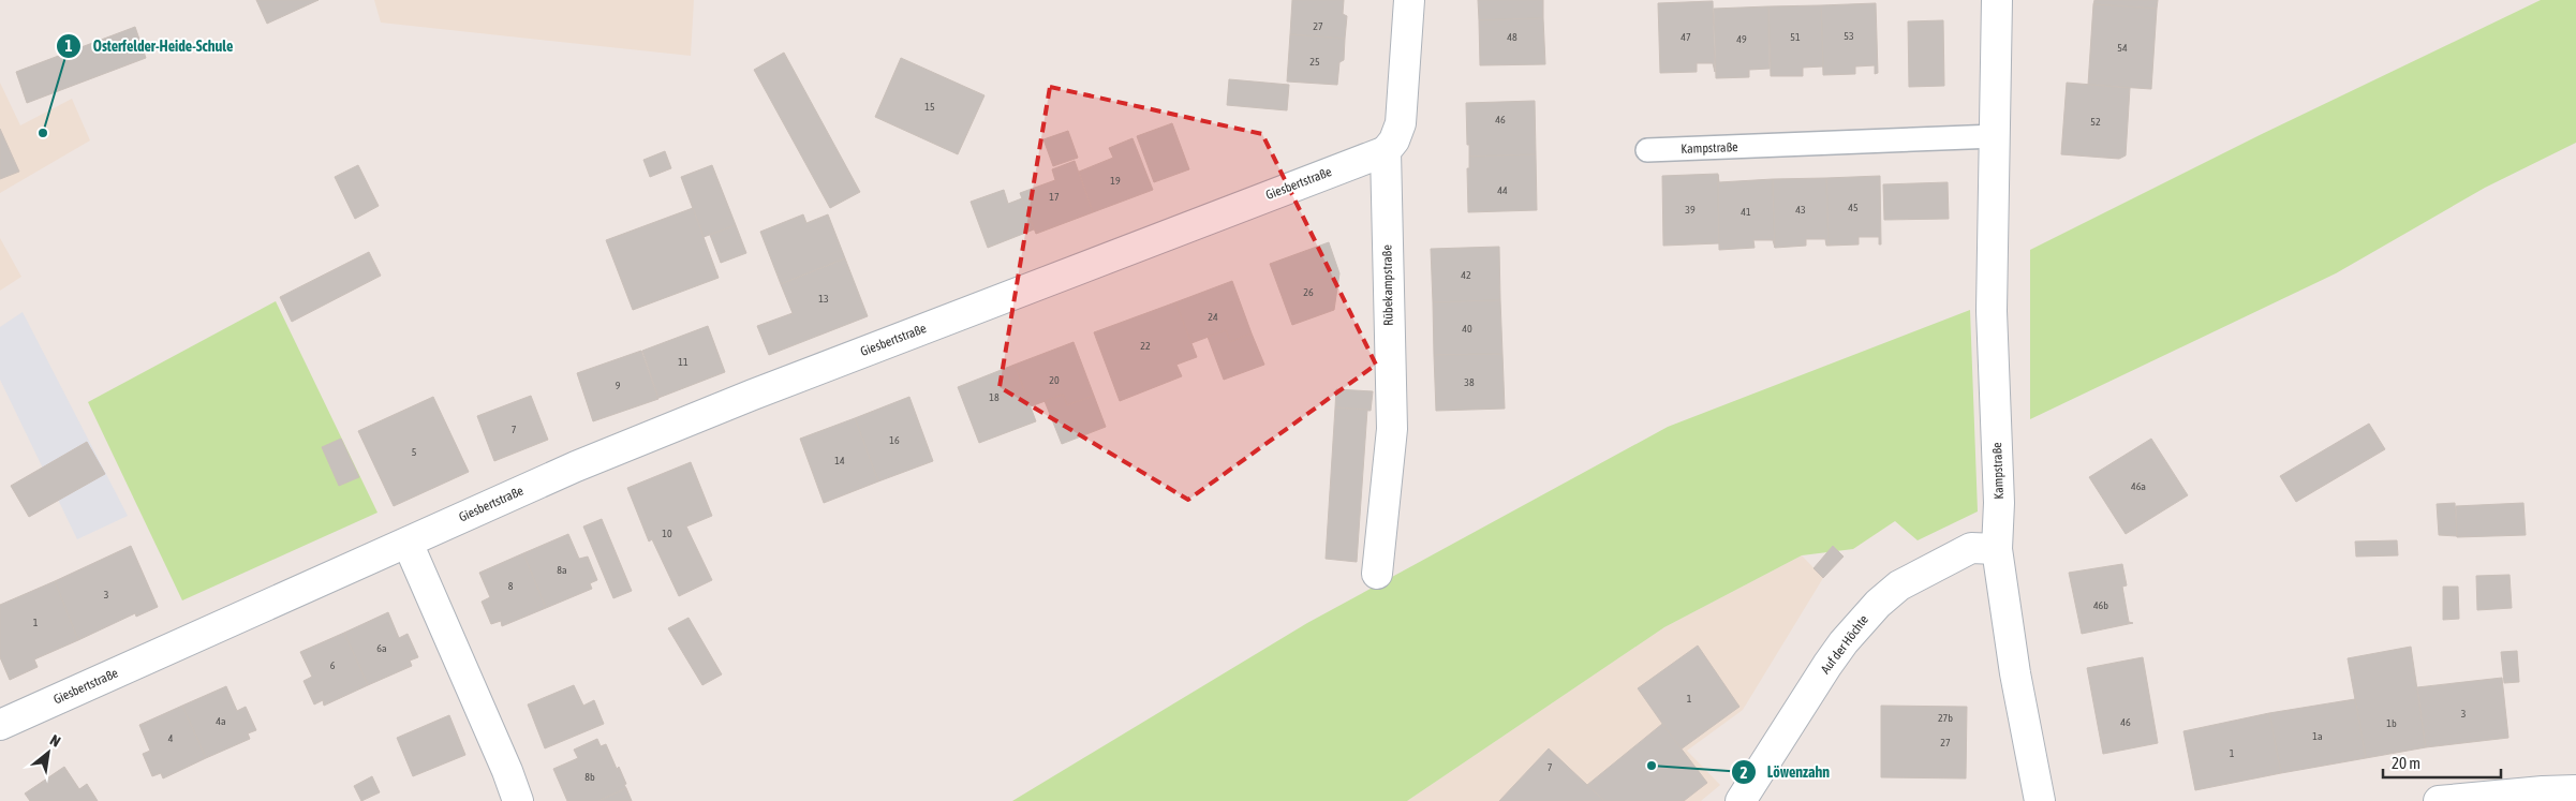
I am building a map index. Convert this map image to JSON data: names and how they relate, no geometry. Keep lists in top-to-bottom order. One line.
{"streets":{"street":["Kampstraße","Giesbertstraße","Rübekampstraße","Auf der Höchte"]},"crossings":[["Kampstraße","Auf der Höchte"],["Giesbertstraße","Rübekampstraße"]],"places":["Osterfelder-Heide-Schule","Löwenzahn"],"house_numbers":["27","53","48","47","51","49","54","25","15","46","52","19","44","17","45","39","43","41","42","26","13","24","40","22","11","20","38","9","18","7","16","5","14","46a","10","8a","8","3","46b","1","6a","6","1","3","27b","4a","46","1b","1a","4","27","1","7","8b"],"scale_bar":"20 m","north":"top right"}
